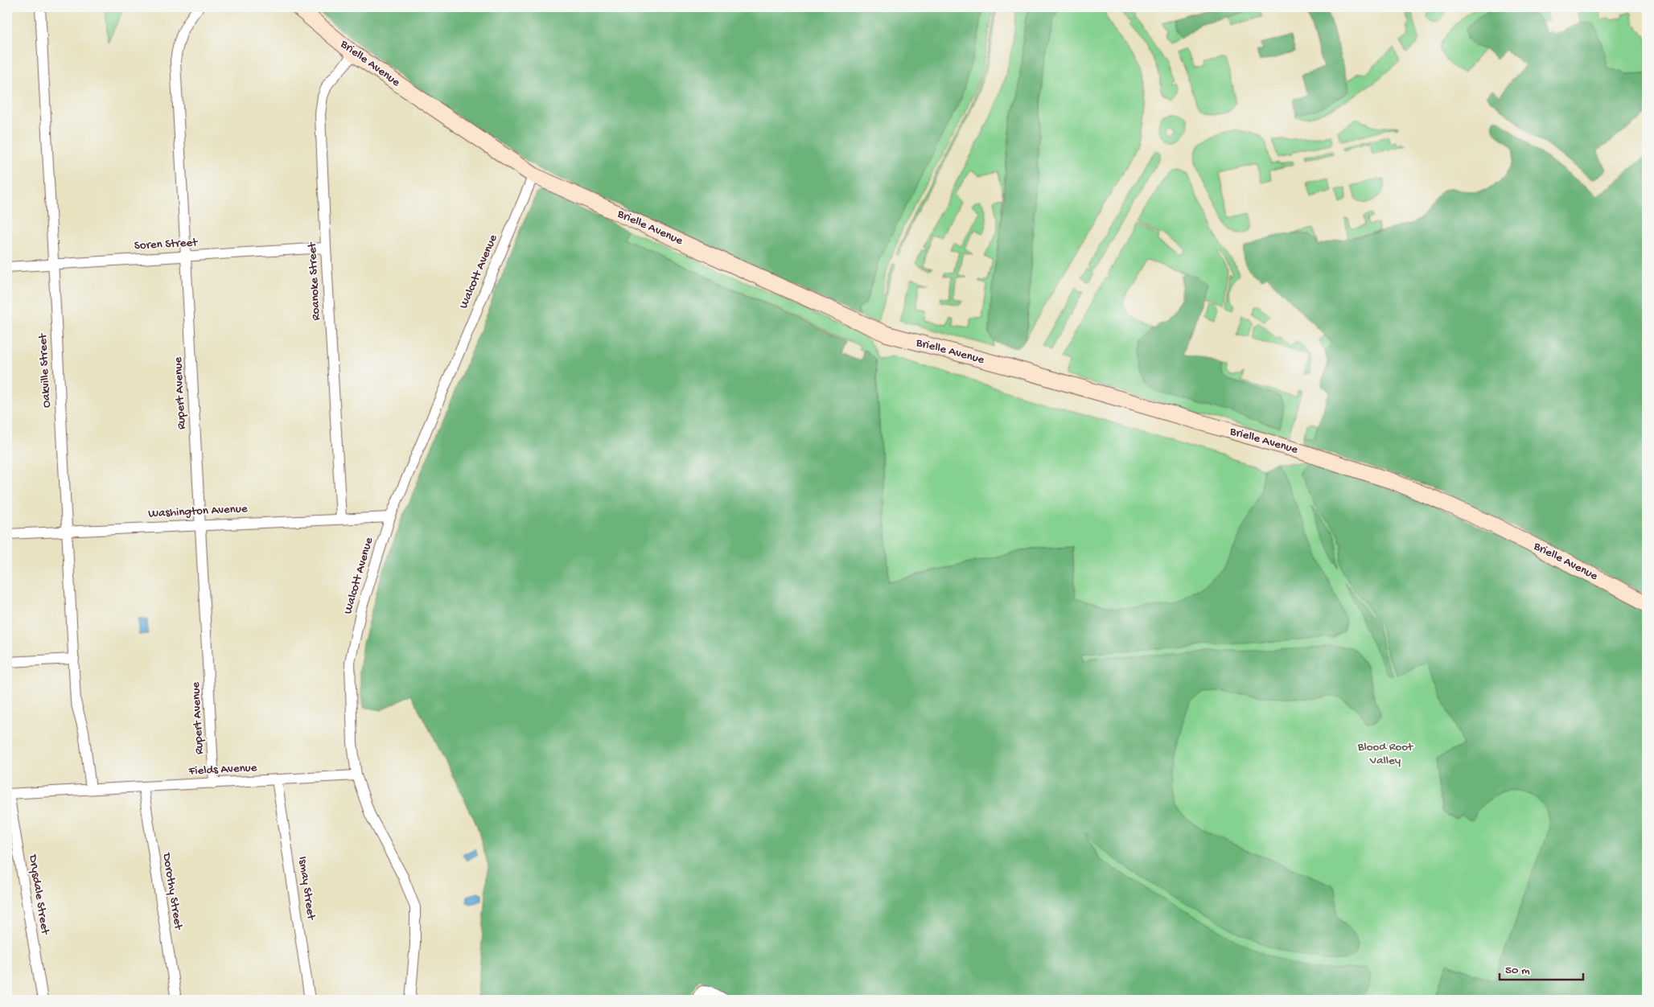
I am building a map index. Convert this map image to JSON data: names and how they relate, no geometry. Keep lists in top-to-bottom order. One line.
{"streets":{"street":["Brielle Avenue","Soren Street","Walcott Avenue","Roanoke Street","Oakville Street","Rupert Avenue","Washington Avenue","Fields Avenue","Ismay Street","Dorothy Street","Drysdale Street"]},"crossings":[["Brielle Avenue","Walcott Avenue"],["Brielle Avenue","Roanoke Street"],["Soren Street","Roanoke Street"],["Soren Street","Oakville Street"],["Soren Street","Rupert Avenue"],["Walcott Avenue","Washington Avenue"],["Walcott Avenue","Fields Avenue"],["Roanoke Street","Washington Avenue"],["Oakville Street","Washington Avenue"],["Oakville Street","Fields Avenue"],["Rupert Avenue","Washington Avenue"],["Rupert Avenue","Fields Avenue"],["Fields Avenue","Ismay Street"],["Fields Avenue","Dorothy Street"],["Fields Avenue","Drysdale Street"]],"parks":["Blood Root Valley"],"scale_bar":"50 m"}
